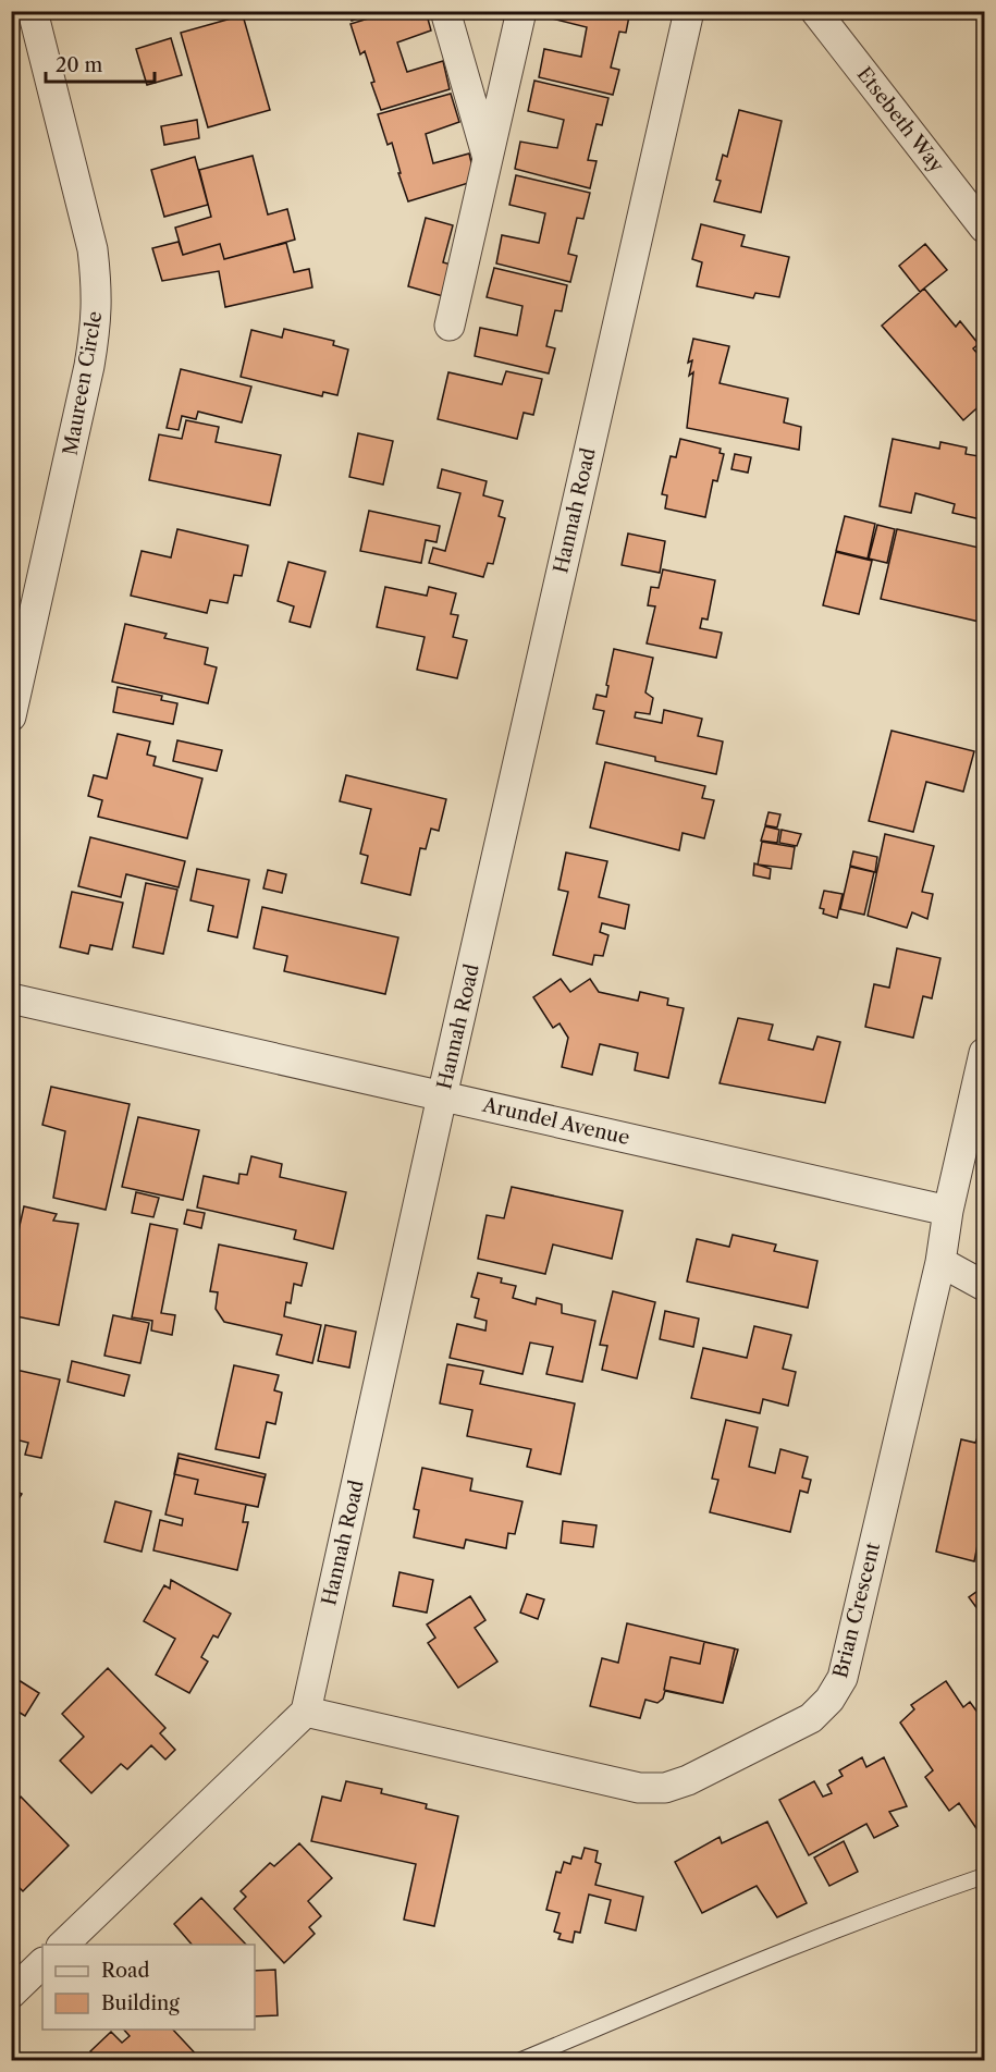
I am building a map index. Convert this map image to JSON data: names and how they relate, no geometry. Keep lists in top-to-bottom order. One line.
{"streets":{"street":["Etsebeth Way","Maureen Circle","Hannah Road","Arundel Avenue","Brian Crescent"]},"crossings":[["Hannah Road","Arundel Avenue"],["Hannah Road","Brian Crescent"],["Arundel Avenue","Brian Crescent"]],"legend":["Road","Building"],"scale_bar":"20 m"}
